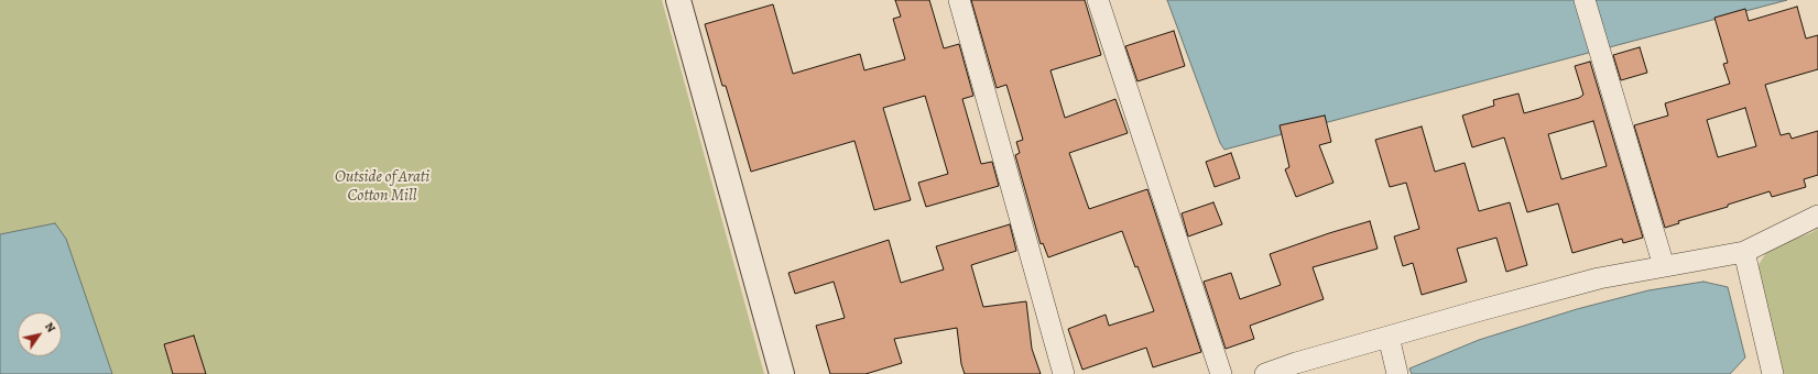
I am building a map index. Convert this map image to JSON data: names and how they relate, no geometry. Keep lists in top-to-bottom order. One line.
{"parks":["Outside of Arati Cotton Mill"],"north":"top right"}
